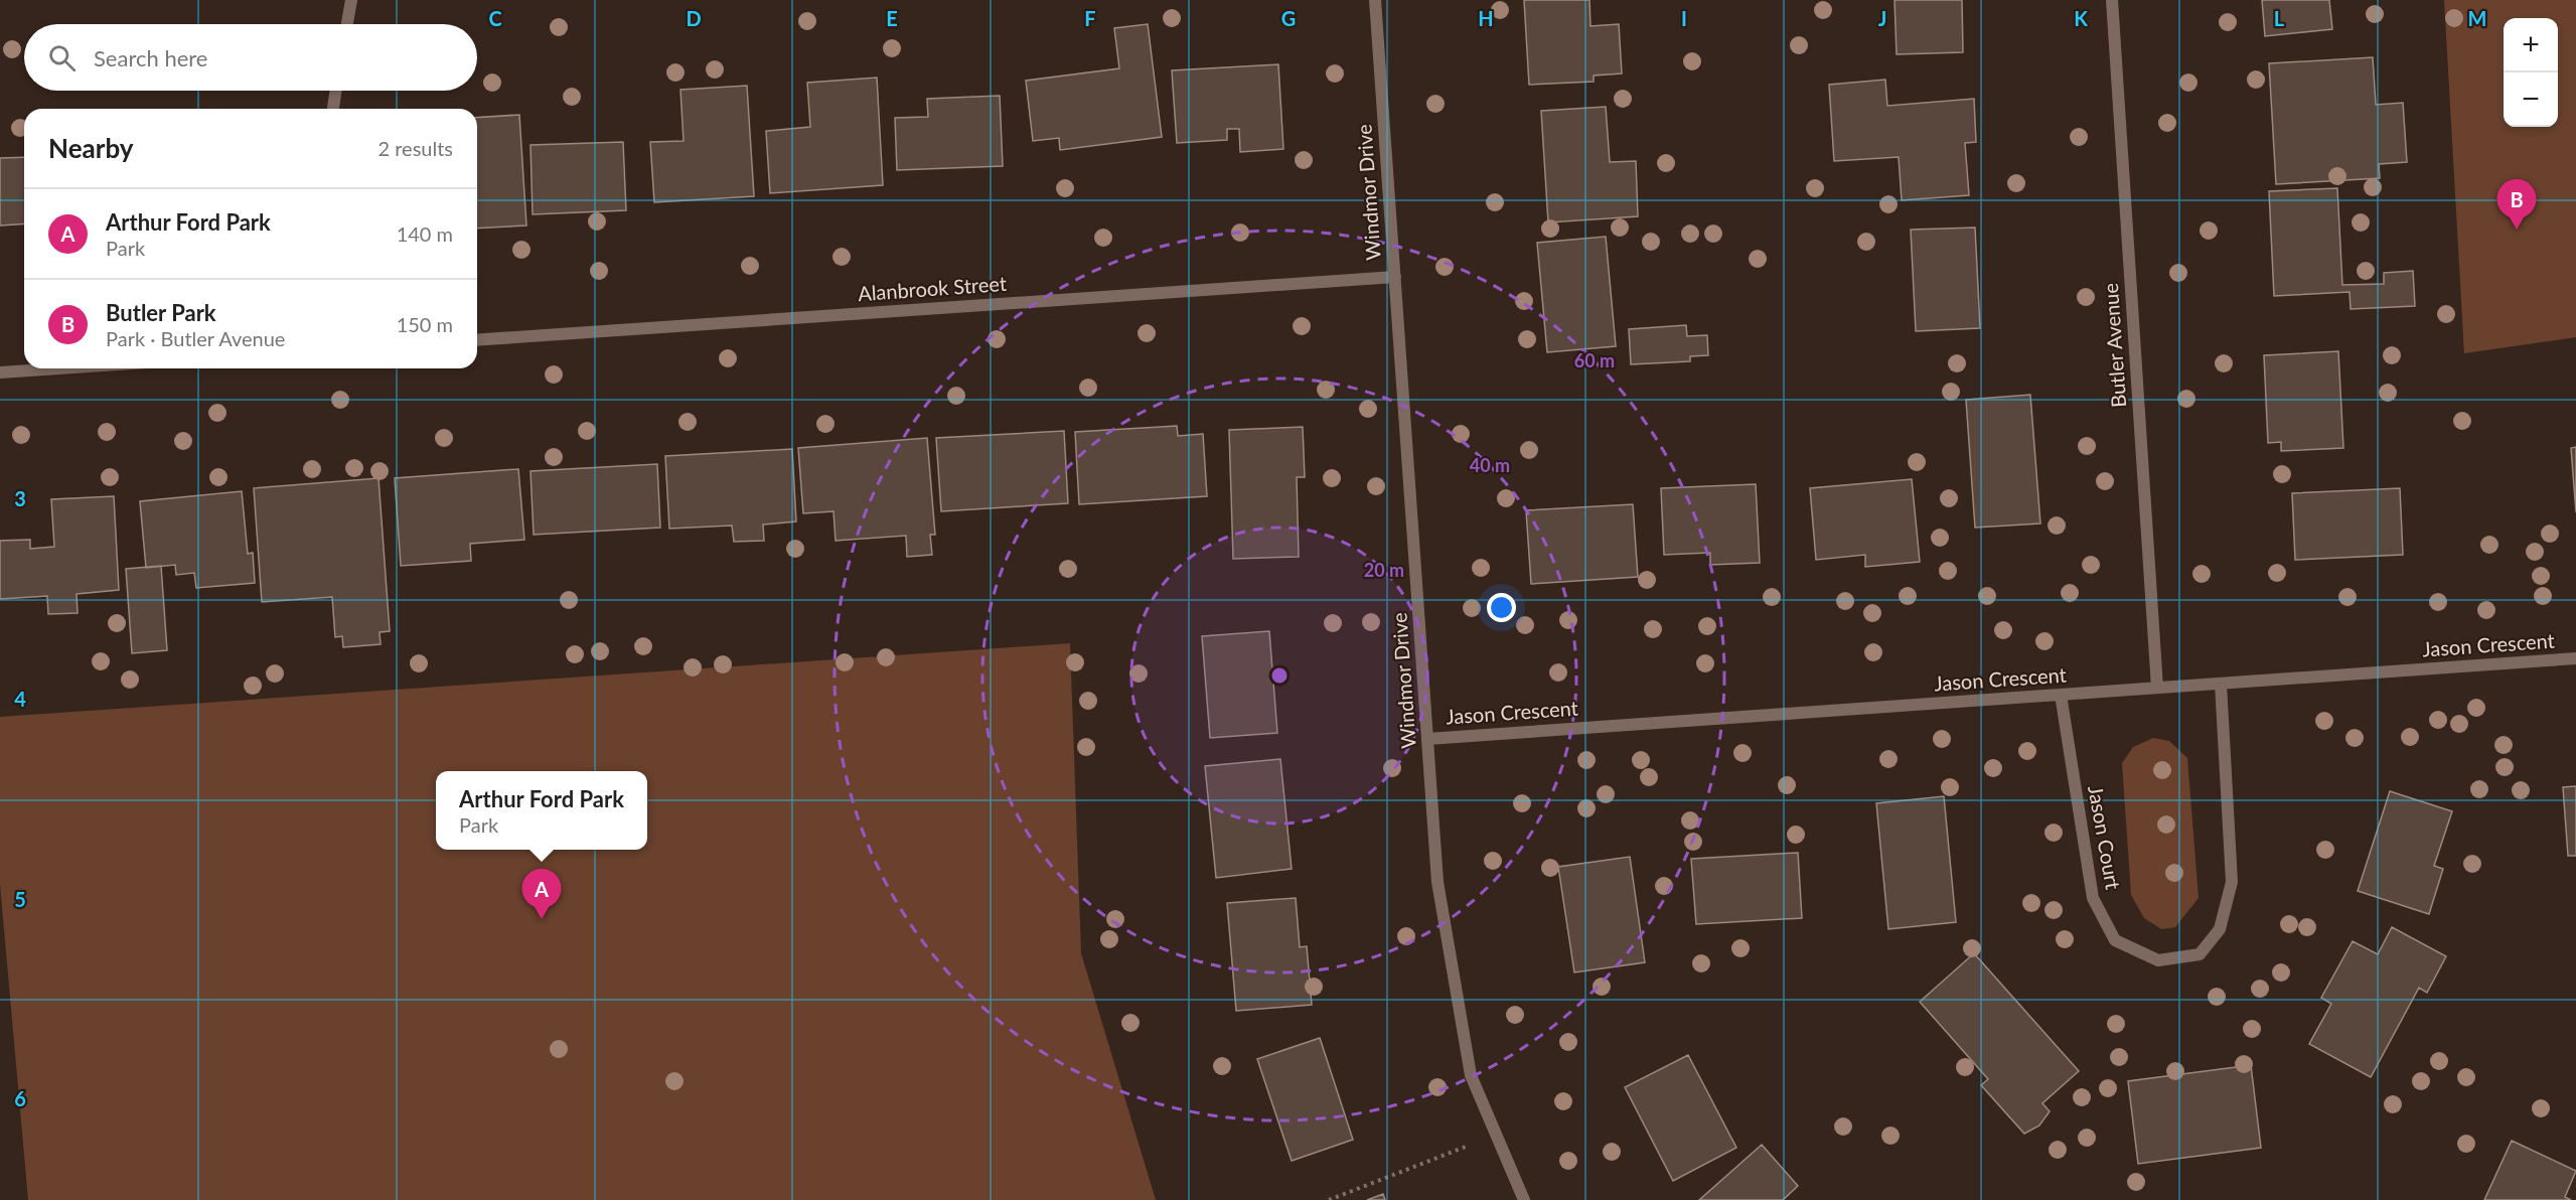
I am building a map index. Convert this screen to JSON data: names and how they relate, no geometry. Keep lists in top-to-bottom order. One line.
{"streets":{"street":["Windmor Drive","Alanbrook Street","Butler Avenue","Jason Crescent","Jason Court"]},"crossings":[["Windmor Drive","Alanbrook Street"],["Windmor Drive","Jason Crescent"],["Butler Avenue","Jason Crescent"],["Jason Crescent","Jason Court"]],"page":{"map_buttons":["+","−"],"search":"Search here","heading":["Nearby","2 results"],"pins":["B","A"],"list":[{"mark":"A","name":"Arthur Ford Park","note":"Park","value":"140 m"},{"mark":"B","name":"Butler Park","note":"Park · Butler Avenue","value":"150 m"}],"popup":["Arthur Ford Park","Park"]},"grid":{"columns":["C","D","E","F","G","H","I","J","K","L","M"],"rows":["3","4","5","6"]},"rings":["60 m","40 m","20 m"]}
